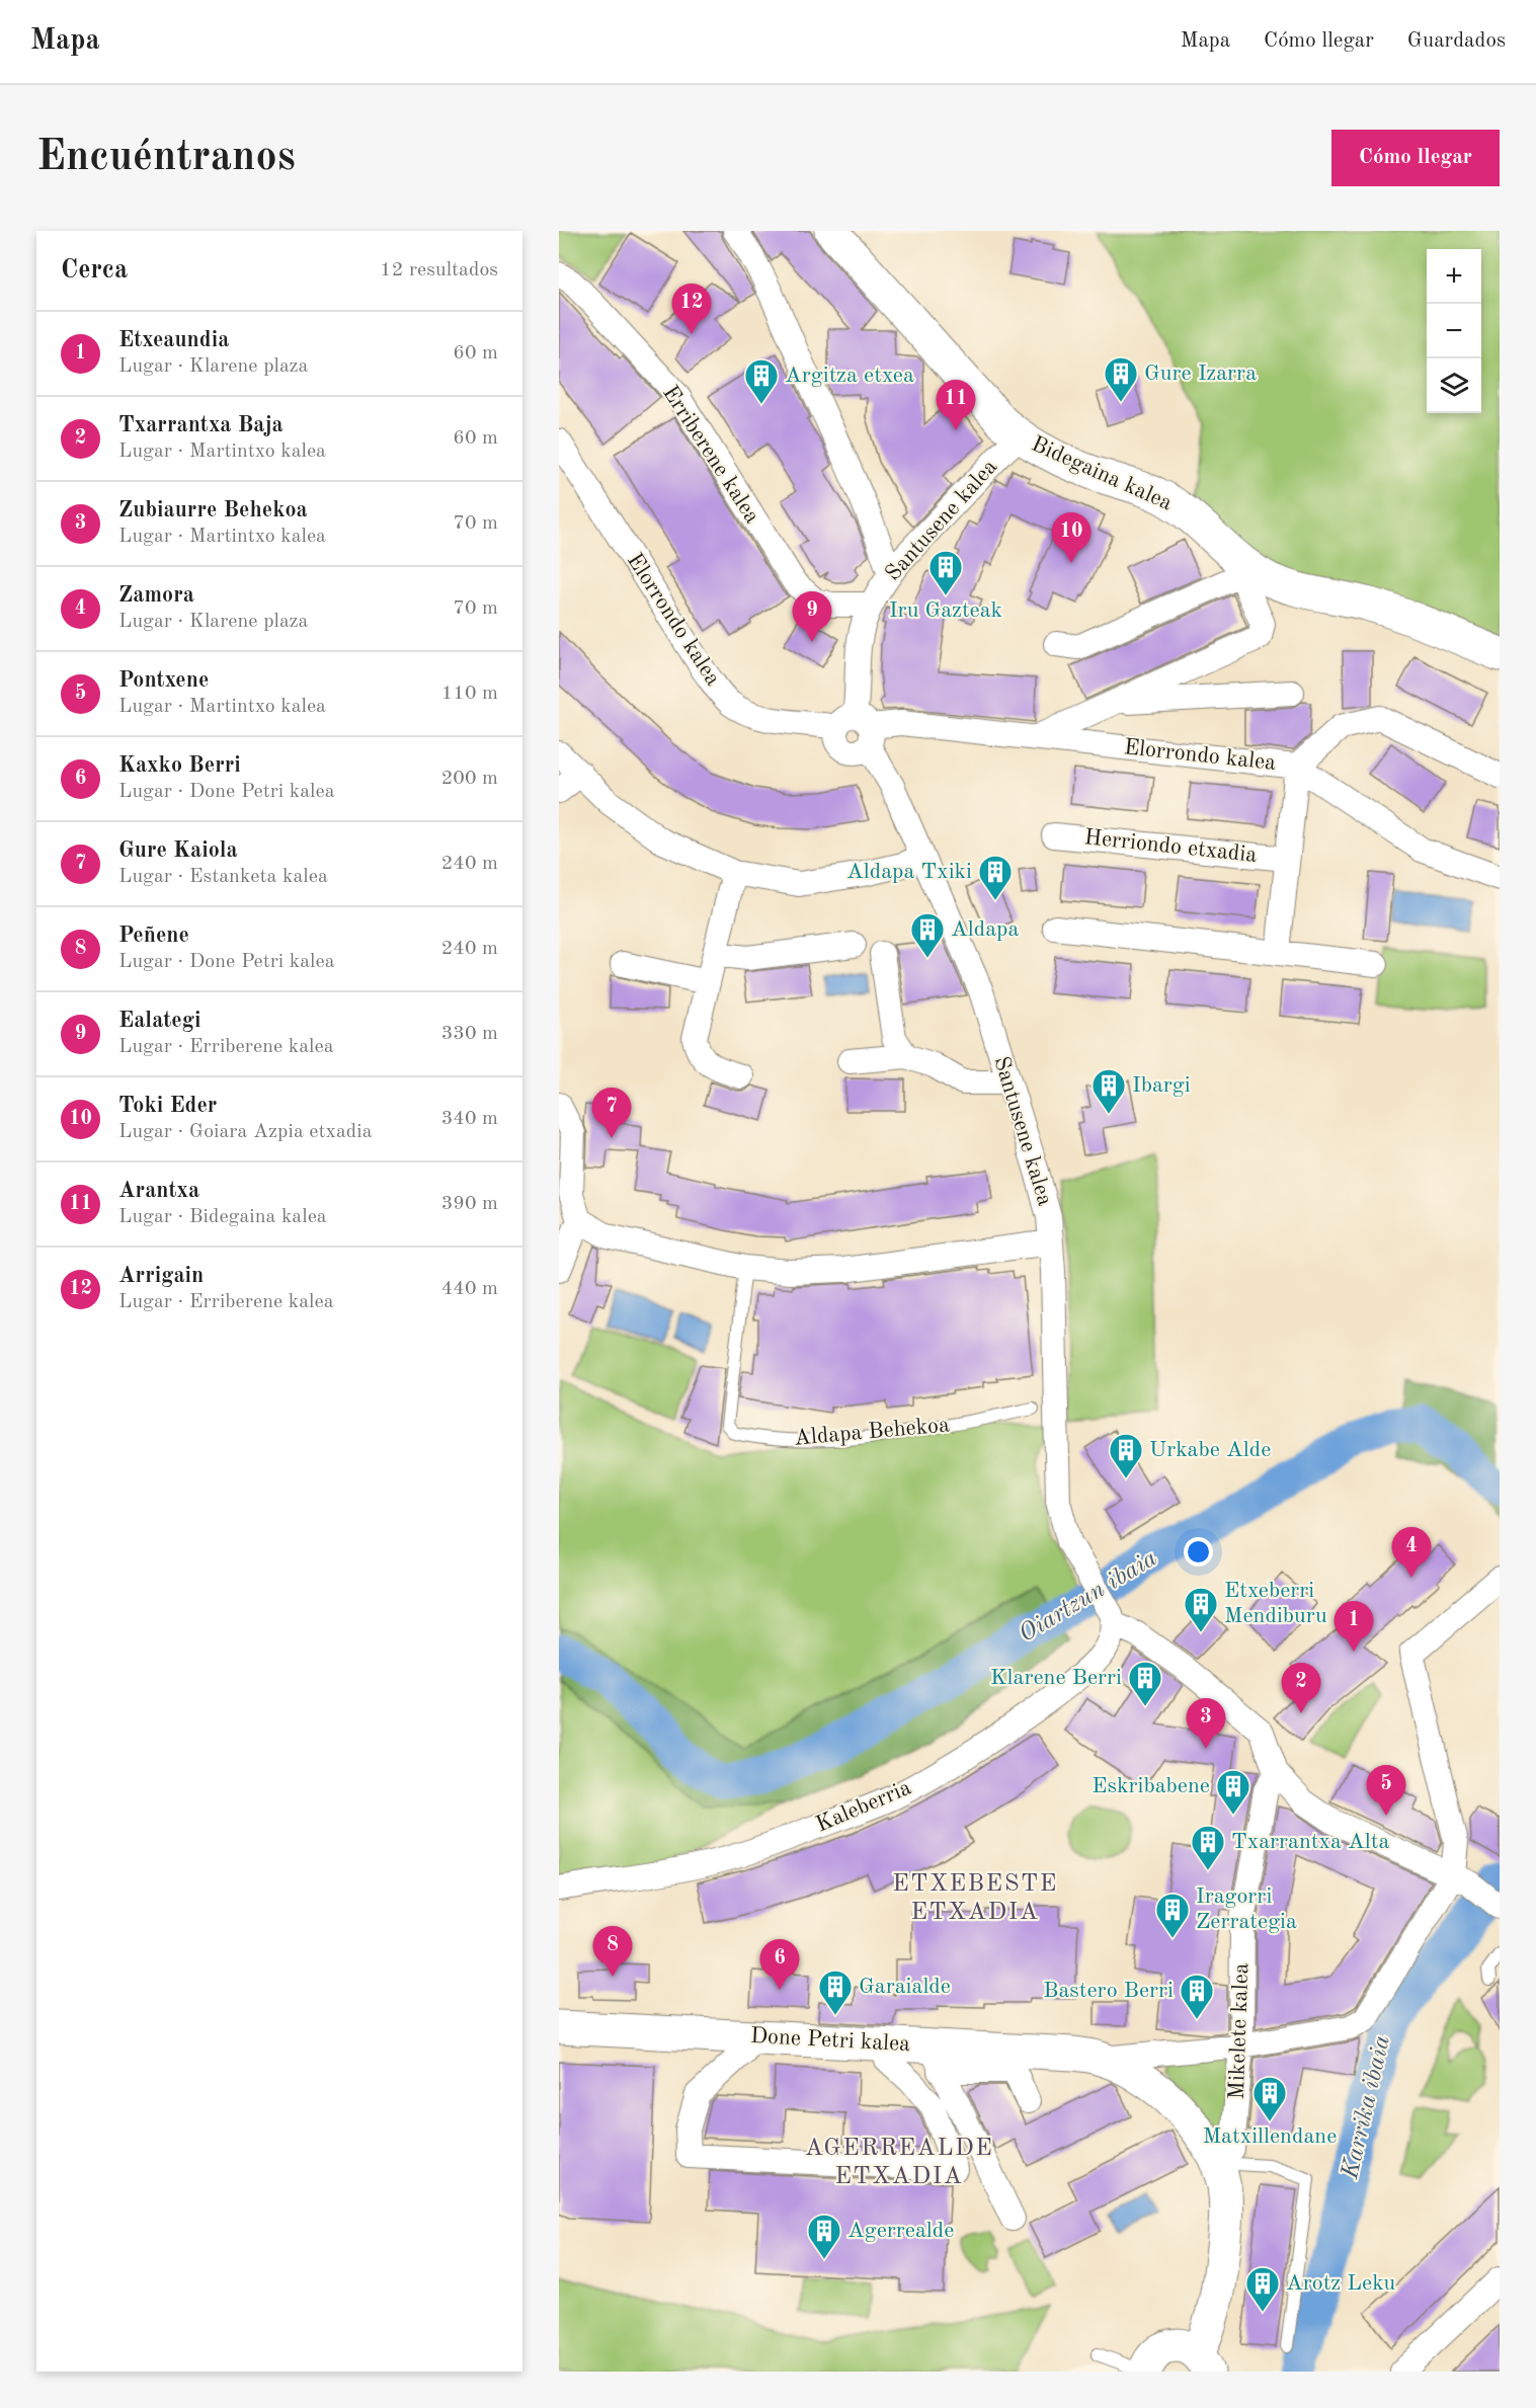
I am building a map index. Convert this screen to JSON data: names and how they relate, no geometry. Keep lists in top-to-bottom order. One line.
{"streets":{"street":["Erriberene kalea","Bidegaina kalea","Santusene kalea","Elorrondo kalea","Herriondo etxadia","Kaleberria","Mikelete kalea","Done Petri kalea"],"lane":["Aldapa Behekoa"]},"crossings":[["Erriberene kalea","Santusene kalea"],["Bidegaina kalea","Santusene kalea"],["Santusene kalea","Elorrondo kalea"],["Santusene kalea","Kaleberria"],["Elorrondo kalea","Herriondo etxadia"],["Mikelete kalea","Done Petri kalea"]],"districts":["ETXEBESTE ETXADIA","AGERREALDE ETXADIA"],"water":["Oiartzun ibaia","Karrika ibaia"],"places":{"building":["Gure Izarra","Argitza etxea","Iru Gazteak","Aldapa Txiki","Aldapa","Ibargi","Urkabe Alde","Etxeberri Mendiburu","Klarene Berri","Eskribabene","Txarrantxa Alta","Iragorri Zerrategia","Garaialde","Bastero Berri","Matxillendane","Agerrealde","Arotz Leku"]},"page":{"header":"Mapa","nav":["Mapa","Cómo llegar","Guardados"],"buttons":"Cómo llegar","title":"Encuéntranos","heading":["Cerca","12 resultados"],"map_buttons":["+","−"],"pins":["12","11","10","9","7","4","1","2","3","5","8","6"],"list":[{"mark":"1","name":"Etxeaundia","note":"Lugar · Klarene plaza","value":"60 m"},{"mark":"2","name":"Txarrantxa Baja","note":"Lugar · Martintxo kalea","value":"60 m"},{"mark":"3","name":"Zubiaurre Behekoa","note":"Lugar · Martintxo kalea","value":"70 m"},{"mark":"4","name":"Zamora","note":"Lugar · Klarene plaza","value":"70 m"},{"mark":"5","name":"Pontxene","note":"Lugar · Martintxo kalea","value":"110 m"},{"mark":"6","name":"Kaxko Berri","note":"Lugar · Done Petri kalea","value":"200 m"},{"mark":"7","name":"Gure Kaiola","note":"Lugar · Estanketa kalea","value":"240 m"},{"mark":"8","name":"Peñene","note":"Lugar · Done Petri kalea","value":"240 m"},{"mark":"9","name":"Ealategi","note":"Lugar · Erriberene kalea","value":"330 m"},{"mark":"10","name":"Toki Eder","note":"Lugar · Goiara Azpia etxadia","value":"340 m"},{"mark":"11","name":"Arantxa","note":"Lugar · Bidegaina kalea","value":"390 m"},{"mark":"12","name":"Arrigain","note":"Lugar · Erriberene kalea","value":"440 m"}]}}
